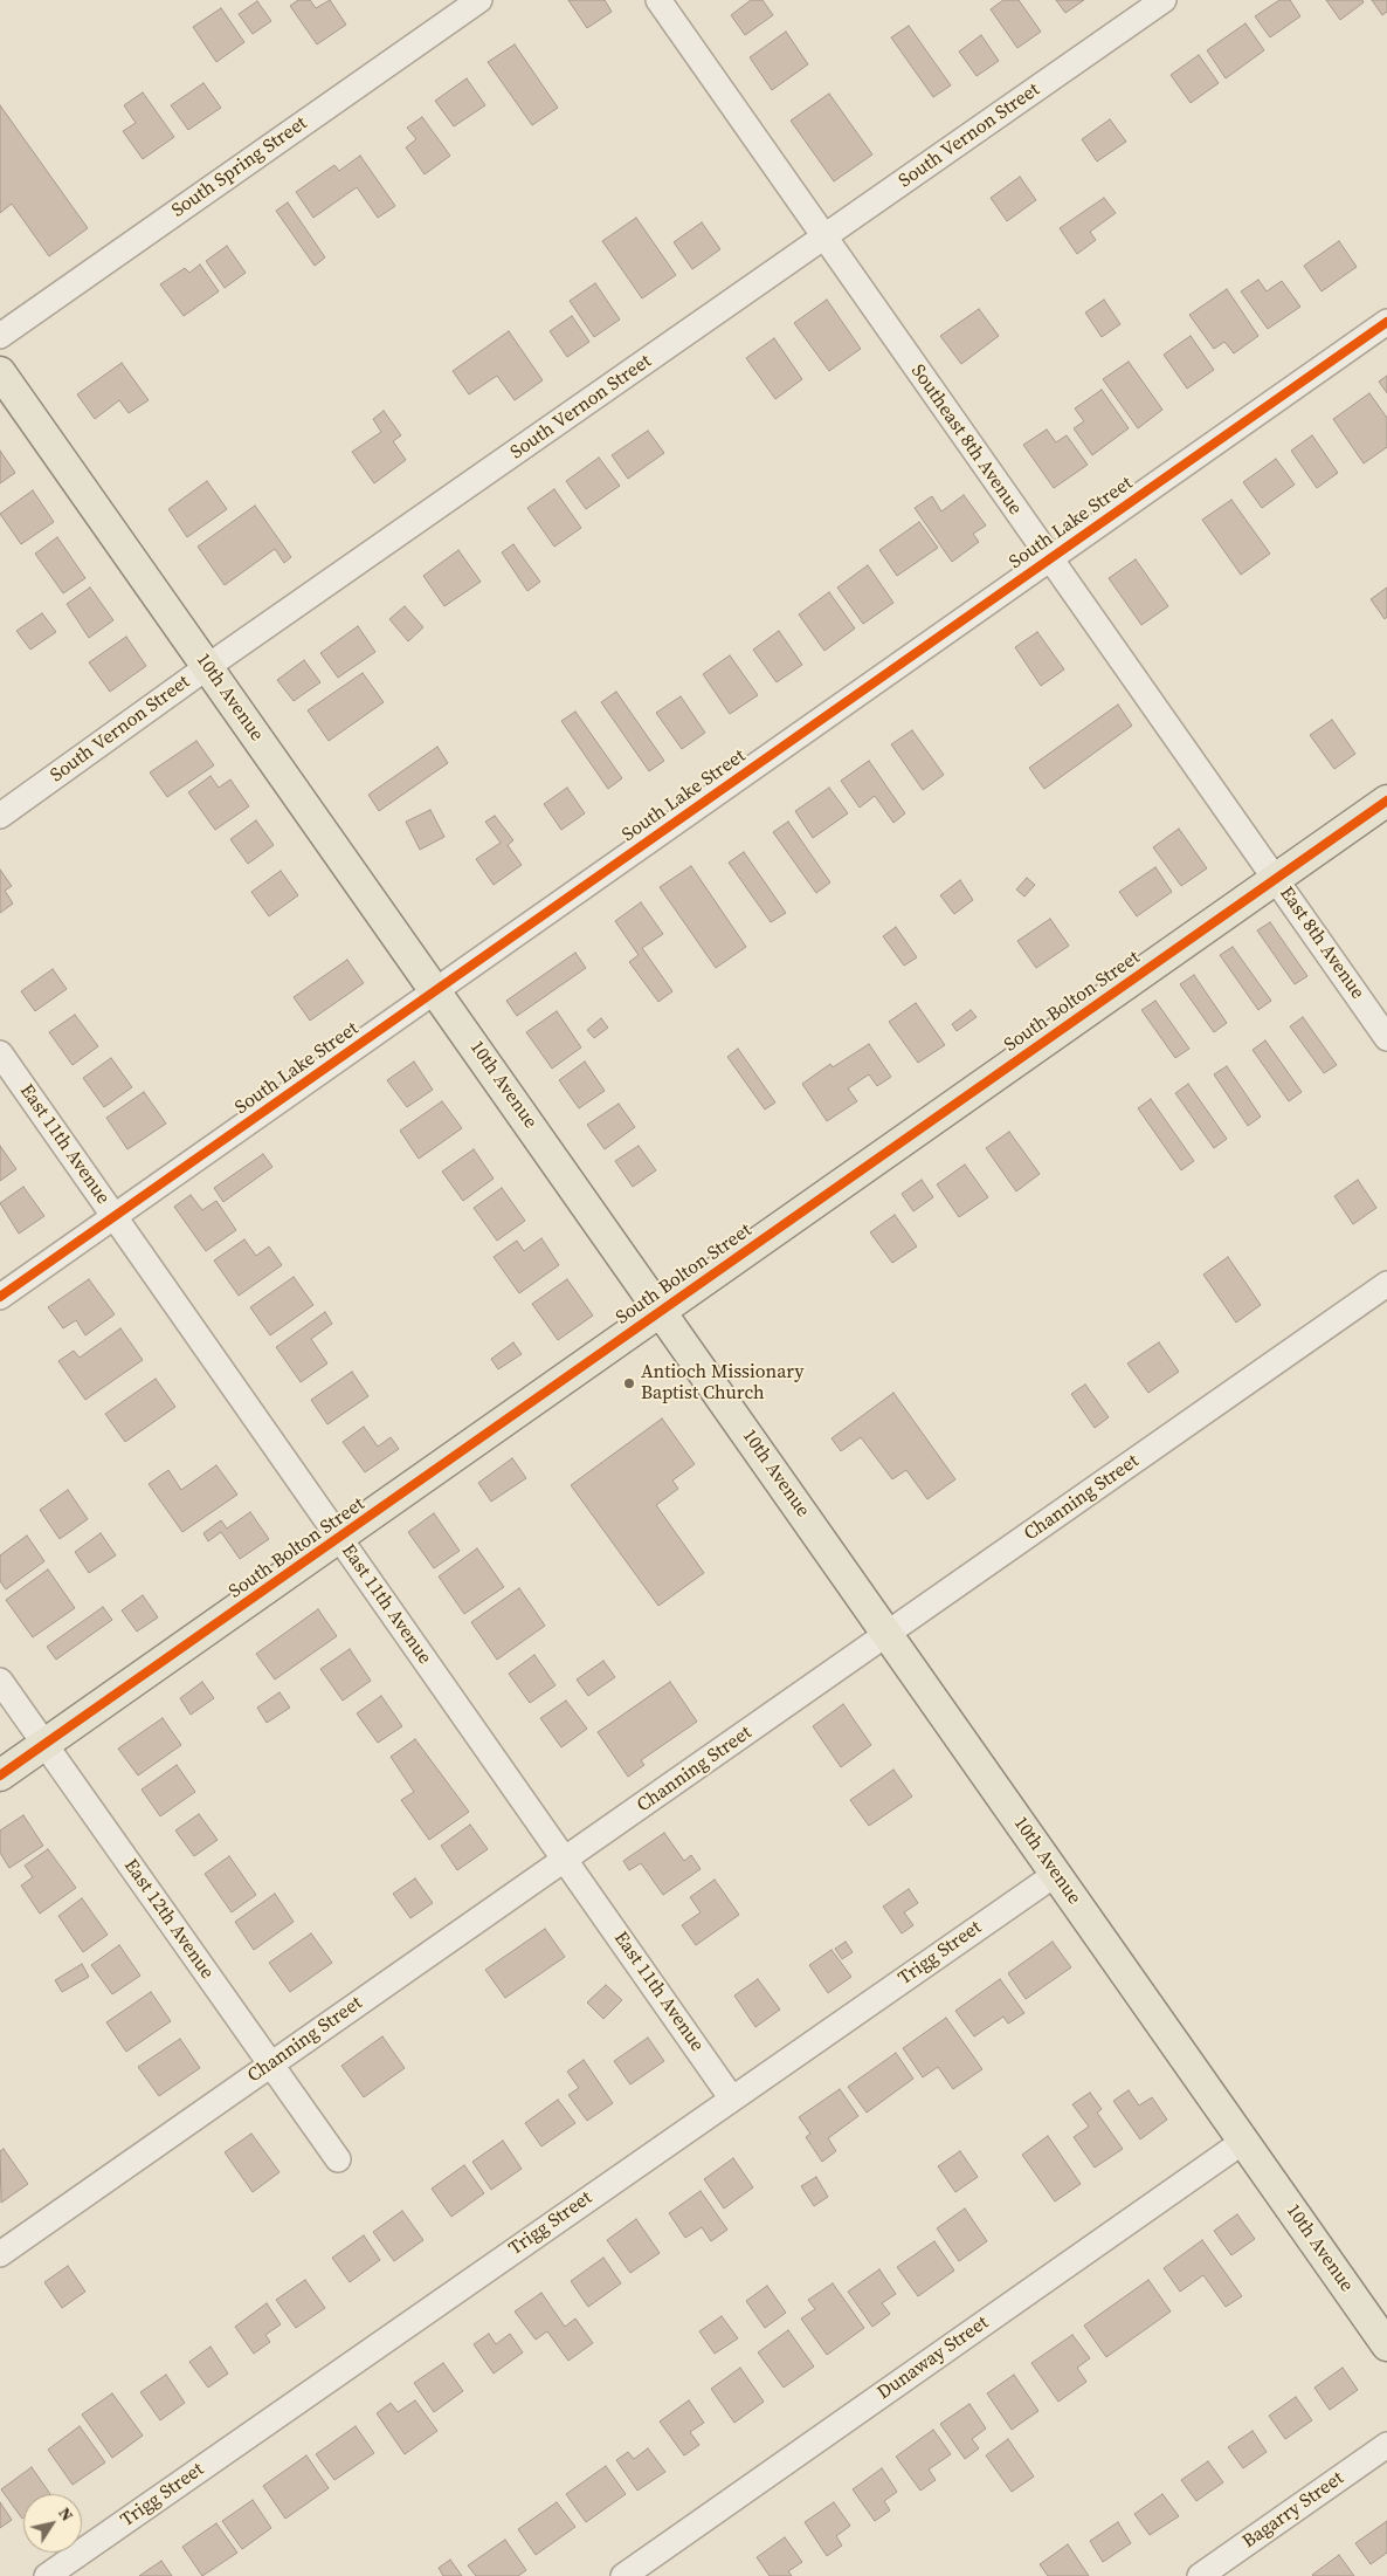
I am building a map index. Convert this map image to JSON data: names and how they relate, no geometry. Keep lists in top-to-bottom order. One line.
{"streets":{"main road":["10th Avenue","South Bolton Street"],"street":["South Vernon Street","South Spring Street","Southeast 8th Avenue","South Lake Street","East 8th Avenue","East 11th Avenue","Channing Street","East 12th Avenue","Trigg Street","Dunaway Street","Bagarry Street"]},"crossings":[["South Vernon Street","Southeast 8th Avenue"],["South Vernon Street","10th Avenue"],["Southeast 8th Avenue","South Lake Street"],["Southeast 8th Avenue","East 8th Avenue"],["Southeast 8th Avenue","South Bolton Street"],["South Lake Street","10th Avenue"],["South Lake Street","East 11th Avenue"],["10th Avenue","South Bolton Street"],["10th Avenue","Channing Street"],["10th Avenue","Trigg Street"],["10th Avenue","Dunaway Street"],["East 8th Avenue","South Bolton Street"],["South Bolton Street","East 11th Avenue"],["South Bolton Street","East 12th Avenue"],["East 11th Avenue","Channing Street"],["East 11th Avenue","Trigg Street"],["Channing Street","East 12th Avenue"]],"places":["Antioch Missionary Baptist Church"],"north":"top right"}
